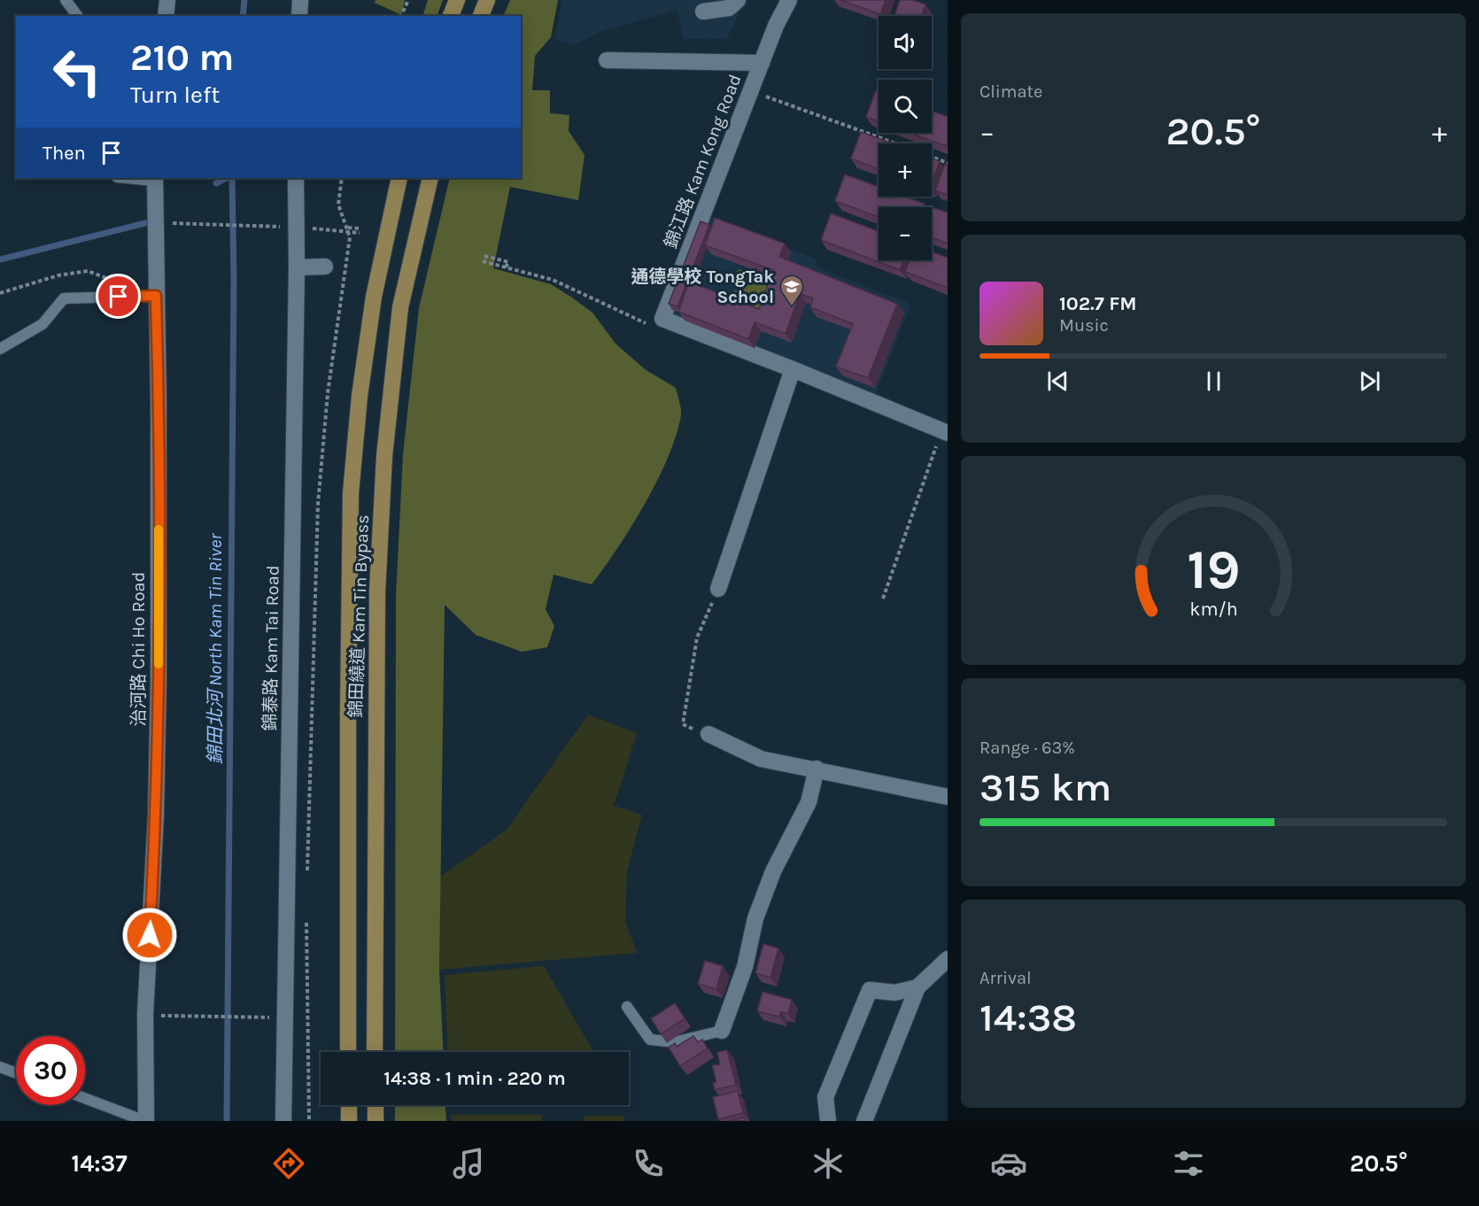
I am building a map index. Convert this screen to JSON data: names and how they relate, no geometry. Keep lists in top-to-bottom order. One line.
{"streets":{"main road":["錦田繞道 Kam Tin Bypass"],"street":["錦江路 Kam Kong Road","錦泰路 Kam Tai Road","治河路 Chi Ho Road"]},"water":["錦田北河 North Kam Tin River"],"places":{"school or university":["通德學校 TongTak School"]},"page":{"tile":["Climate",["Range · 63%","315 km"],["Arrival","14:38"]],"map_buttons":["+","−"],"turn":["210 m","Turn left"],"heat":["−","20.5°","+"],"then":"Then","song":["102.7 FM","Music"],"limit":"30","trip":"14:38 · 1 min · 220 m","tabs":["14:37","20.5°"],"gauge":["19","km/h"]}}
